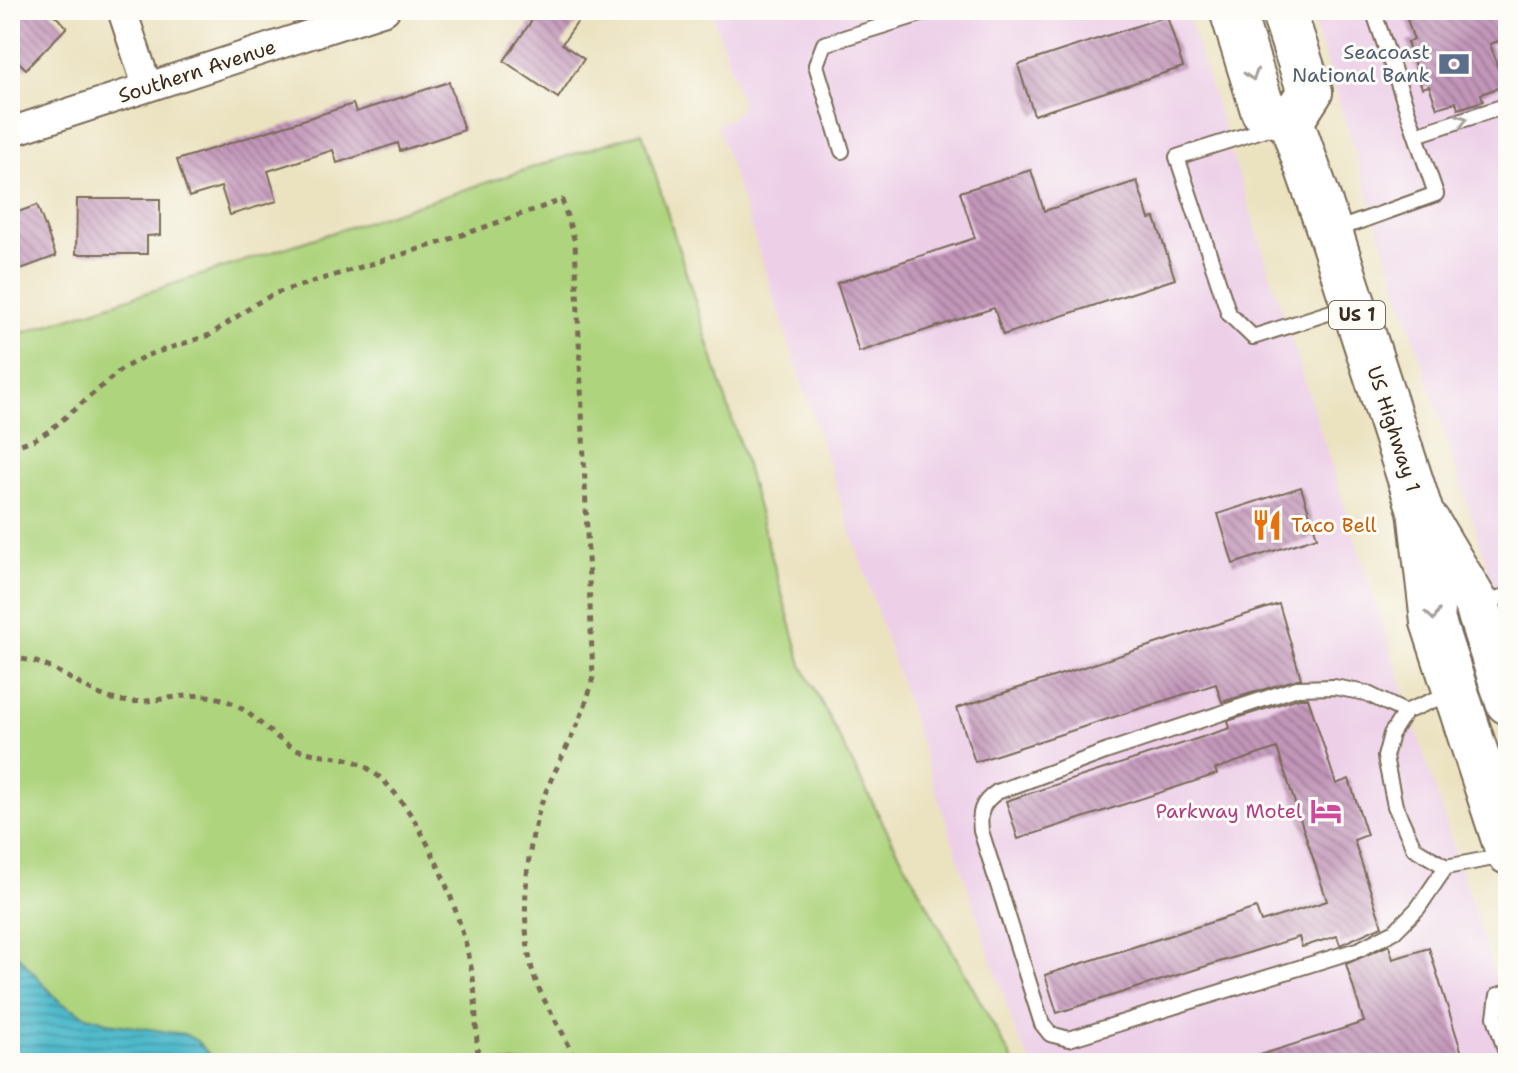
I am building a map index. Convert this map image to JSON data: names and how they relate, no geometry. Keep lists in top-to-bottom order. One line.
{"streets":{"main road":["US 1","US Highway 1"],"street":["Southern Avenue"]},"places":{"bank":["Seacoast National Bank"],"restaurant":["Taco Bell"],"hotel":["Parkway Motel"]}}
